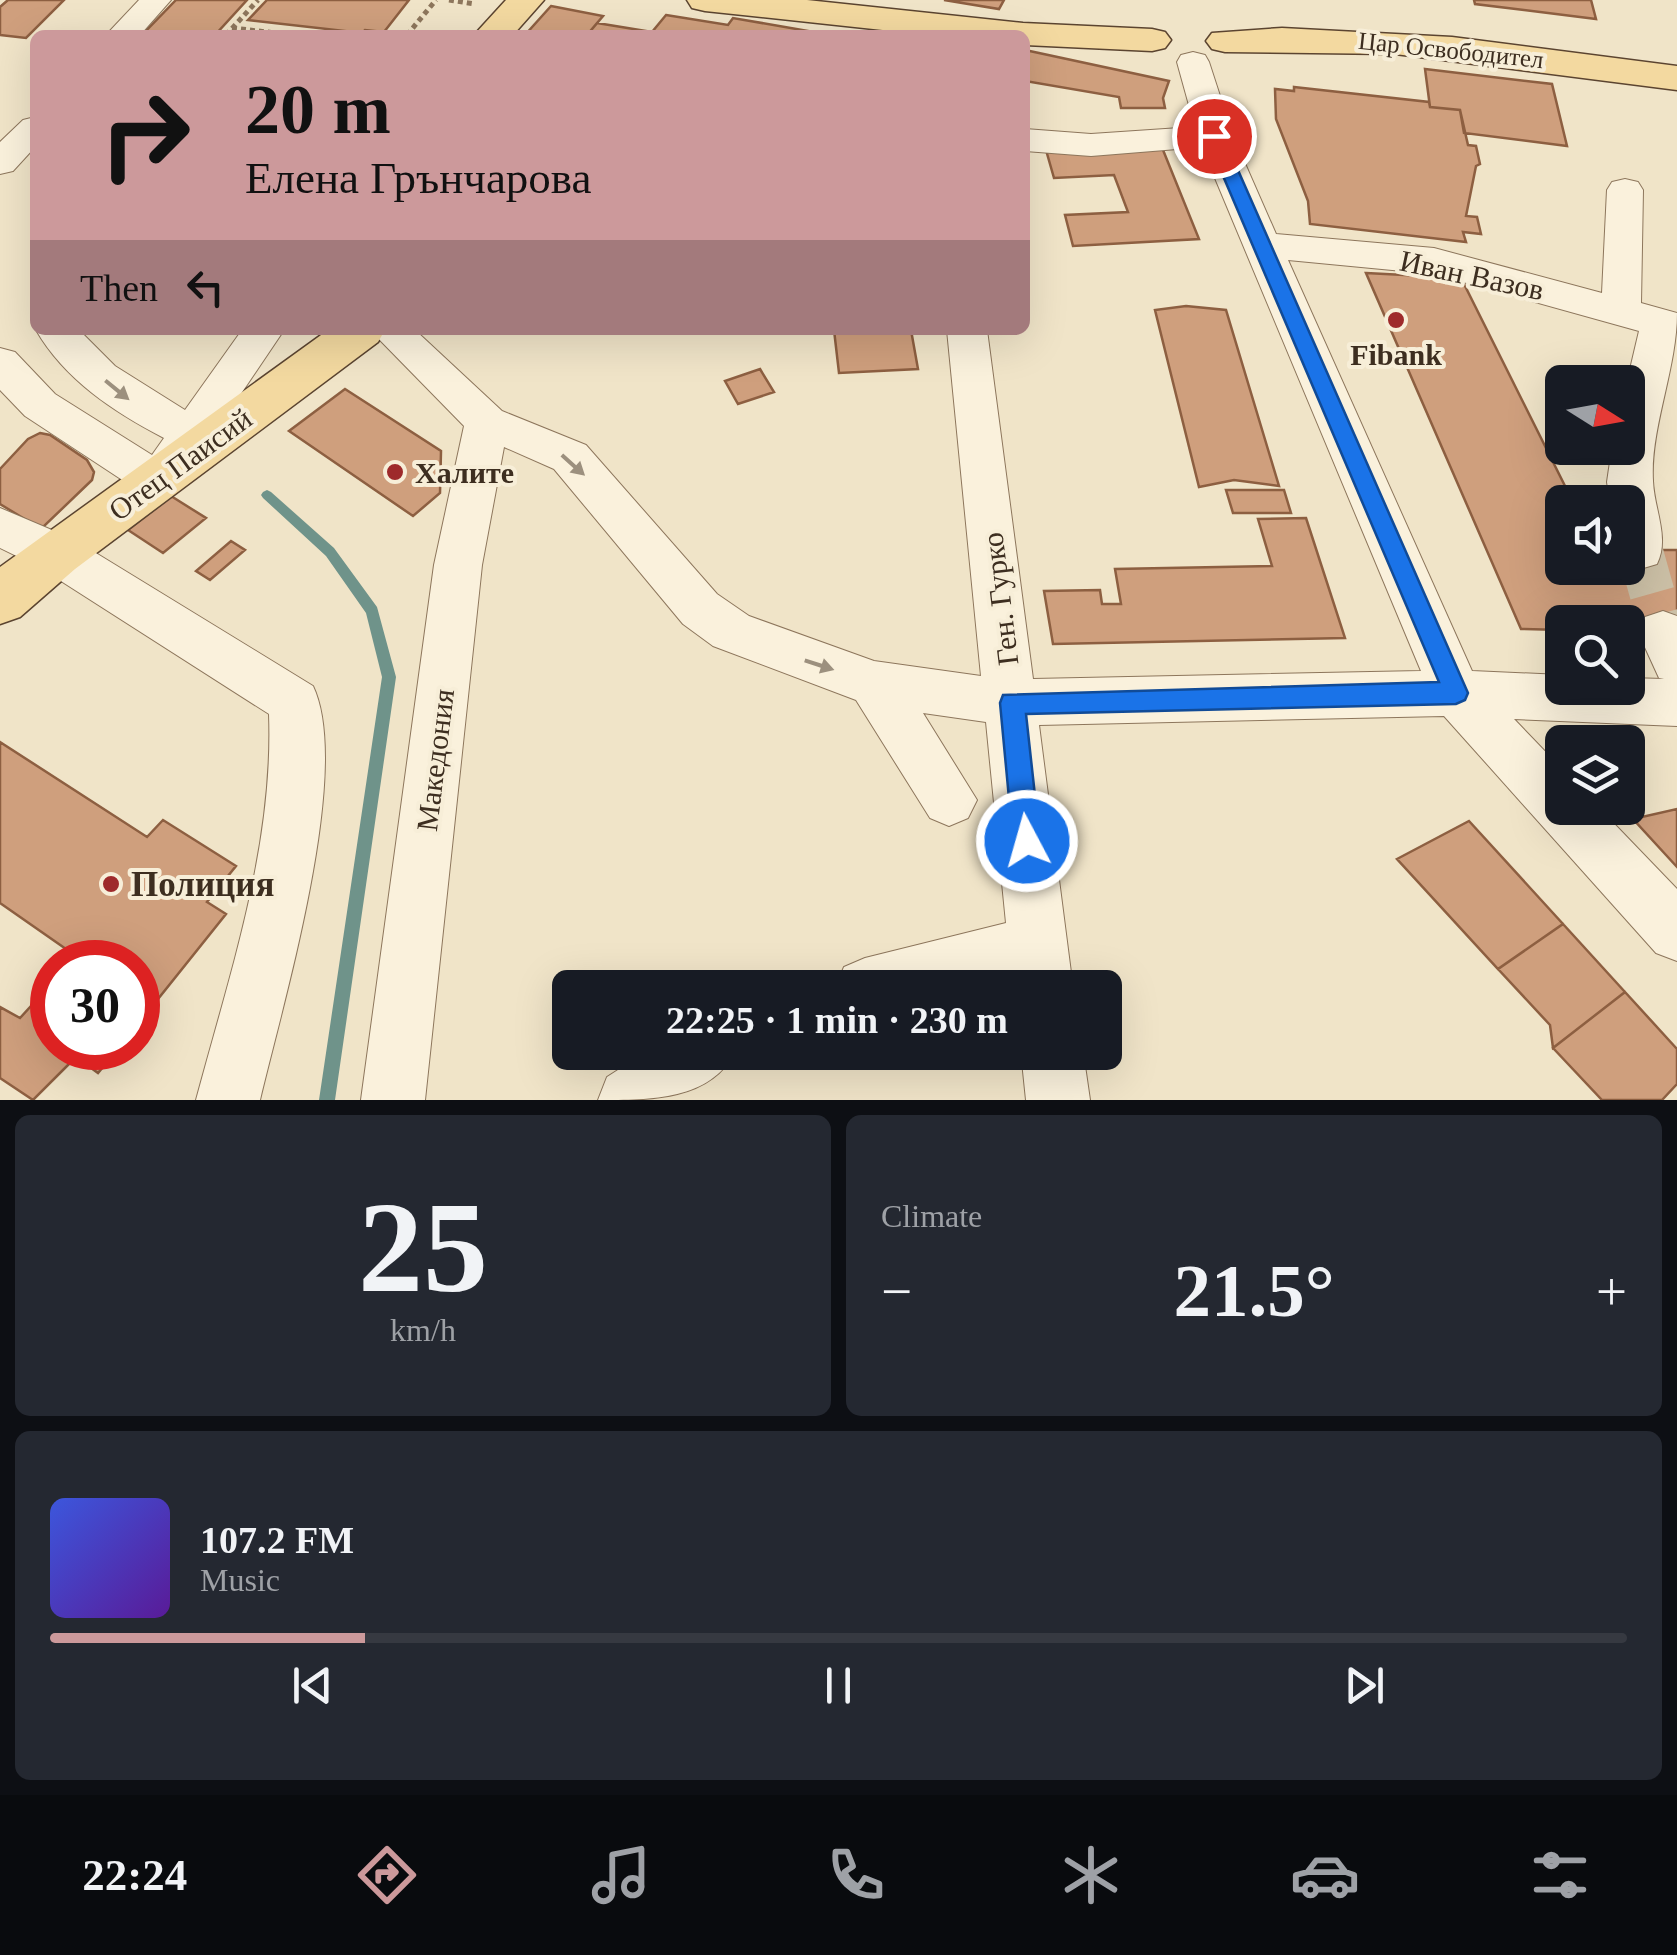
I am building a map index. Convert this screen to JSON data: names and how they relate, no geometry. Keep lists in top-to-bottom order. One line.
{"streets":{"main road":["Цар Освободител","Отец Паисий"],"street":["Иван Вазов","Ген. Гурко","Македония"]},"places":["Fibank","Халите","Полиция"],"north":"right","page":{"turn":["20 m","Елена Грънчарова"],"then":"Then","limit":"30","trip":"22:25 · 1 min · 230 m","tile":[["25","km/h"],"Climate"],"heat":["−","21.5°","+"],"song":["107.2 FM","Music"],"tabs":"22:24"}}
